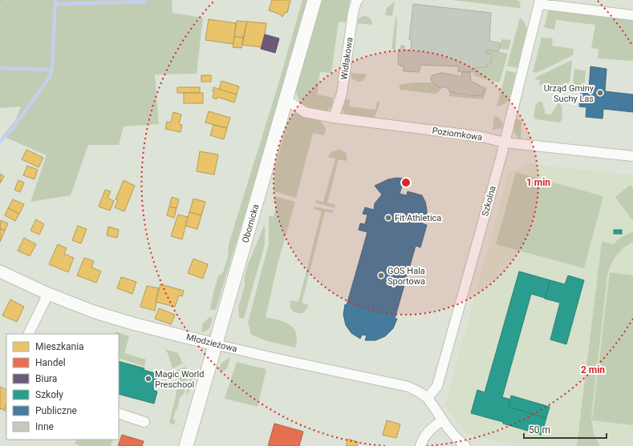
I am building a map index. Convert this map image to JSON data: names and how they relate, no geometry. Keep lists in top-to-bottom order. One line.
{"streets":{"main road":["Obornicka"],"street":["Widłakowa","Poziomkowa","Szkolna","Młodzieżowa"]},"crossings":[["Widłakowa","Poziomkowa"],["Poziomkowa","Szkolna"],["Poziomkowa","Obornicka"],["Szkolna","Młodzieżowa"],["Obornicka","Młodzieżowa"]],"places":["Urząd Gminy Suchy Las","Fit Athletica","GOS Hala Sportowa","Magic World Preschool"],"legend":["Mieszkania","Handel","Biura","Szkoły","Publiczne","Inne"],"scale_bar":"50 m","rings":["1 min","2 min"]}
